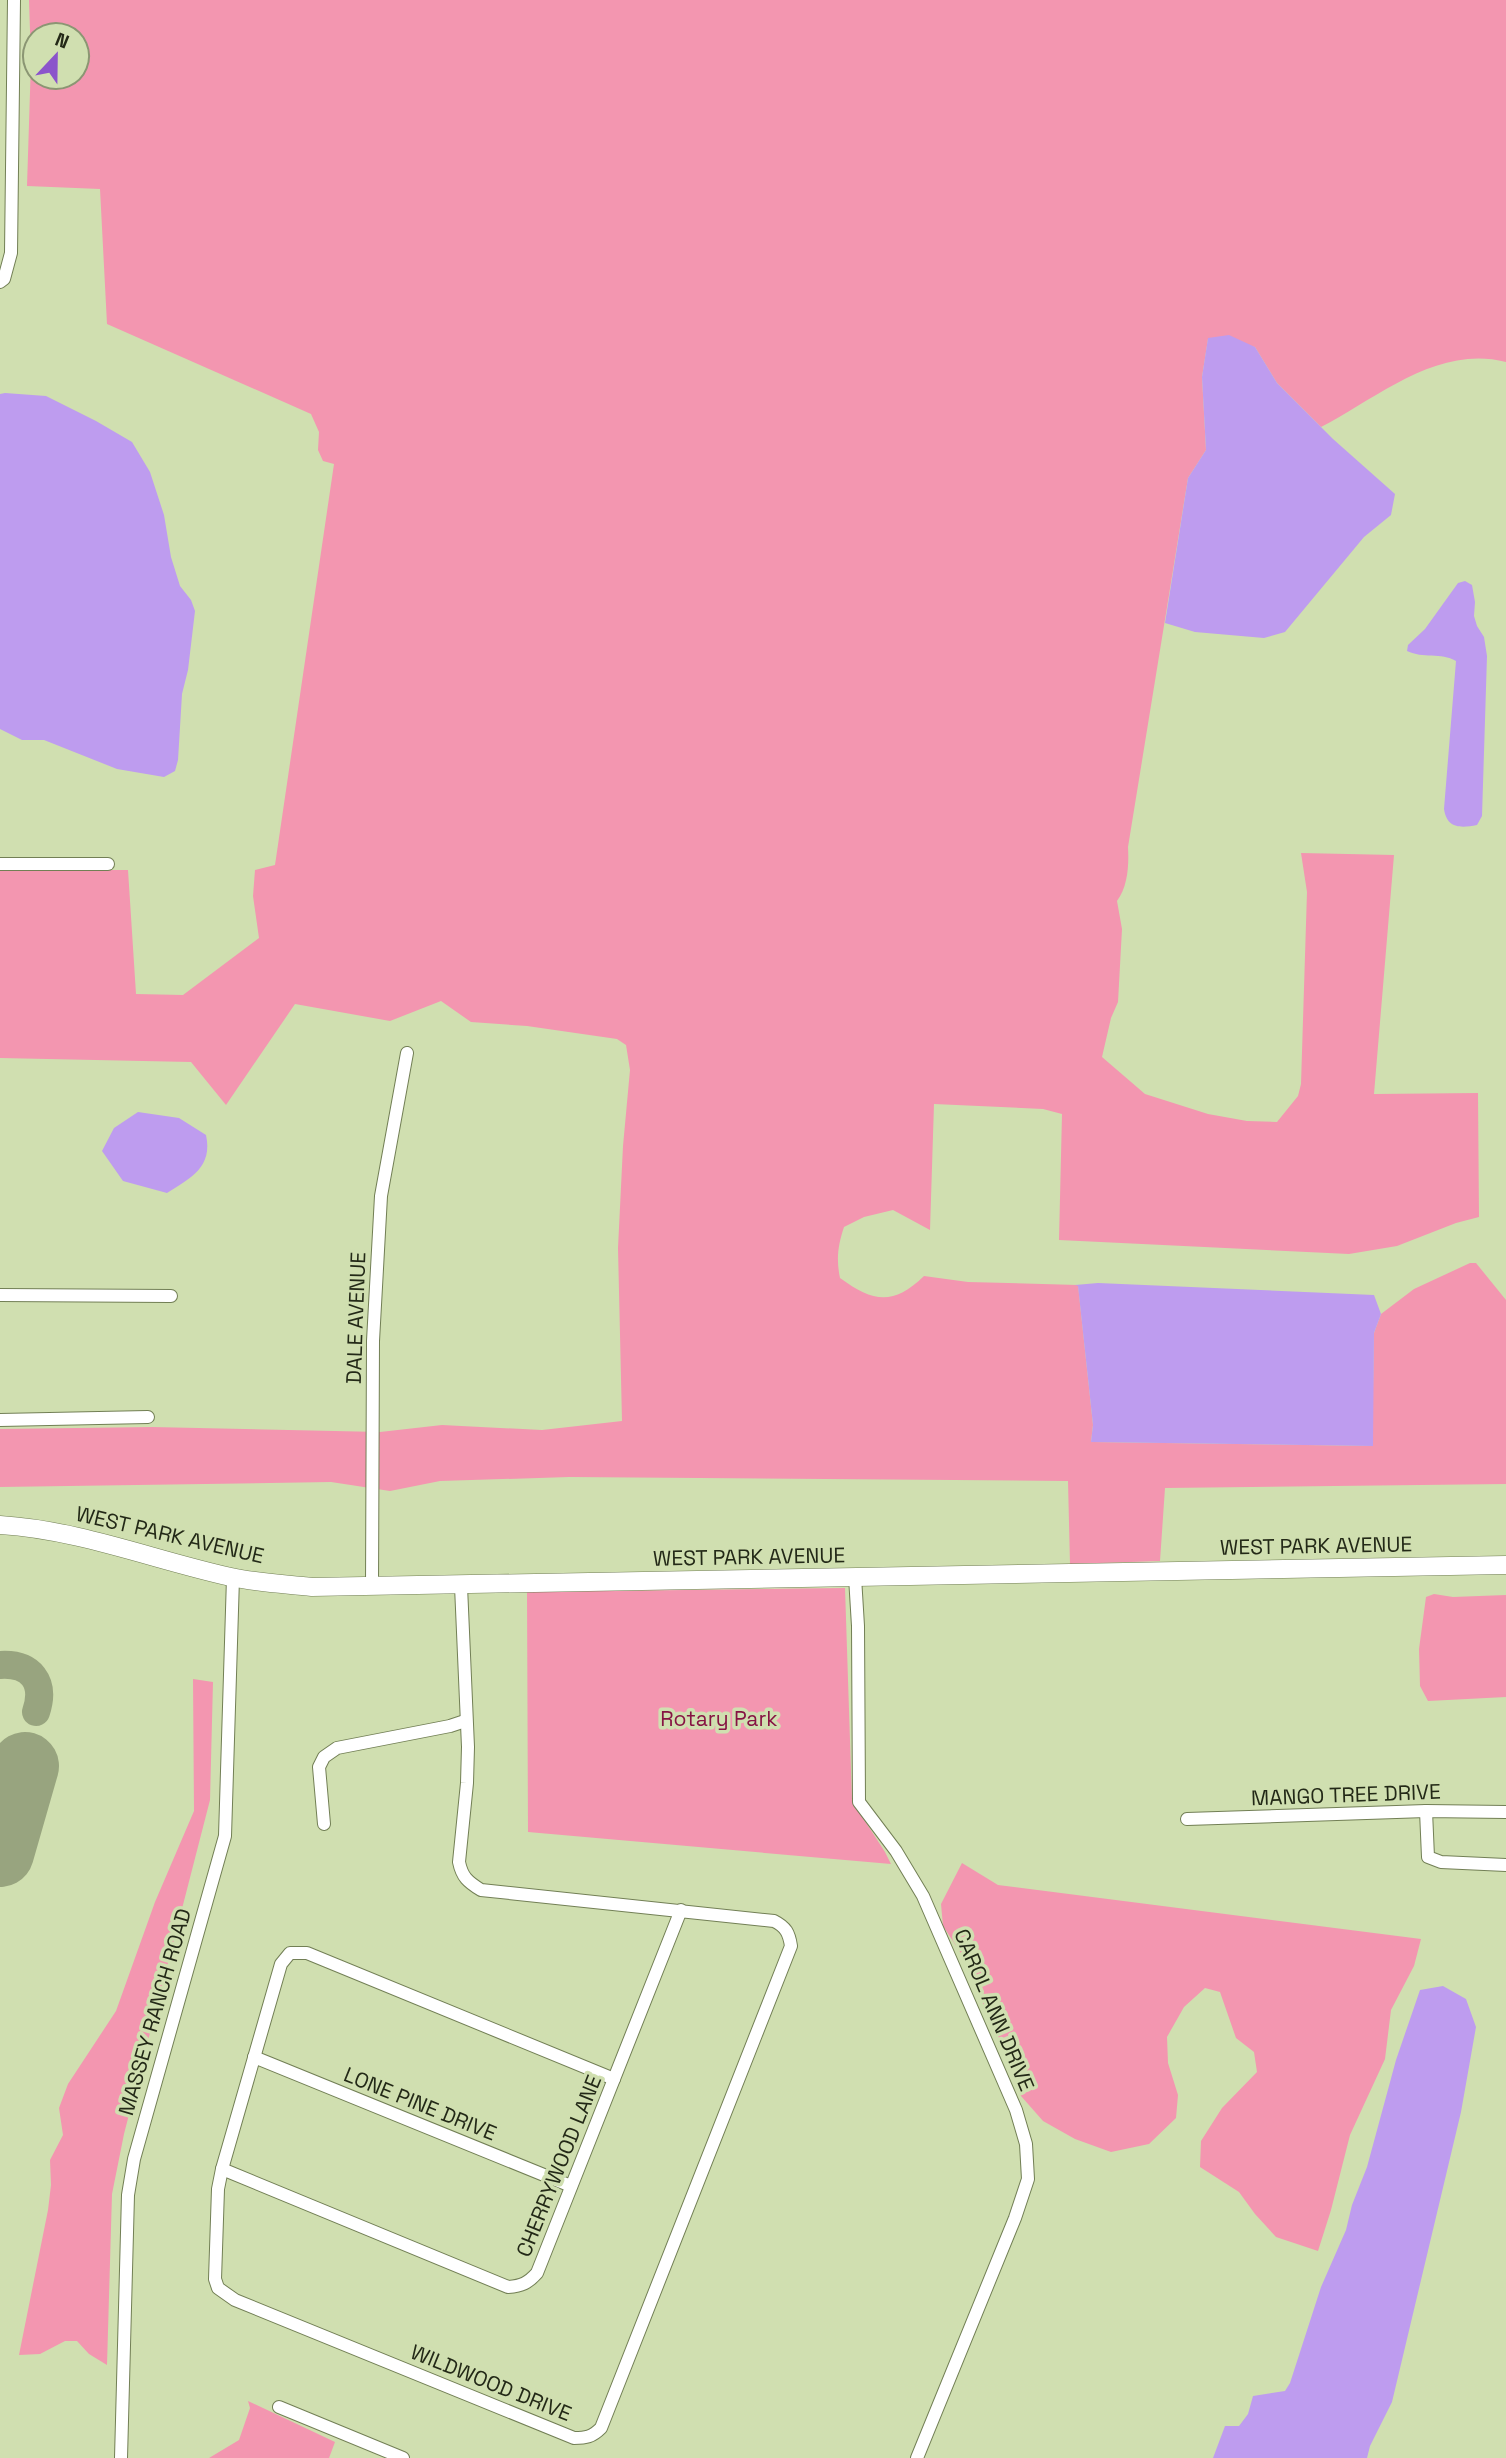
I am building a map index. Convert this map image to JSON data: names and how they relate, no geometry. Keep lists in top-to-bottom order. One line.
{"streets":{"street":["DALE AVENUE","WEST PARK AVENUE","MANGO TREE DRIVE","CAROL ANN DRIVE","MASSEY RANCH ROAD","LONE PINE DRIVE","CHERRYWOOD LANE","WILDWOOD DRIVE"]},"crossings":[["DALE AVENUE","WEST PARK AVENUE"],["WEST PARK AVENUE","CAROL ANN DRIVE"],["WEST PARK AVENUE","MASSEY RANCH ROAD"],["WEST PARK AVENUE","WILDWOOD DRIVE"],["LONE PINE DRIVE","CHERRYWOOD LANE"],["LONE PINE DRIVE","WILDWOOD DRIVE"],["CHERRYWOOD LANE","WILDWOOD DRIVE"]],"parks":["Rotary Park"],"north":"top"}
